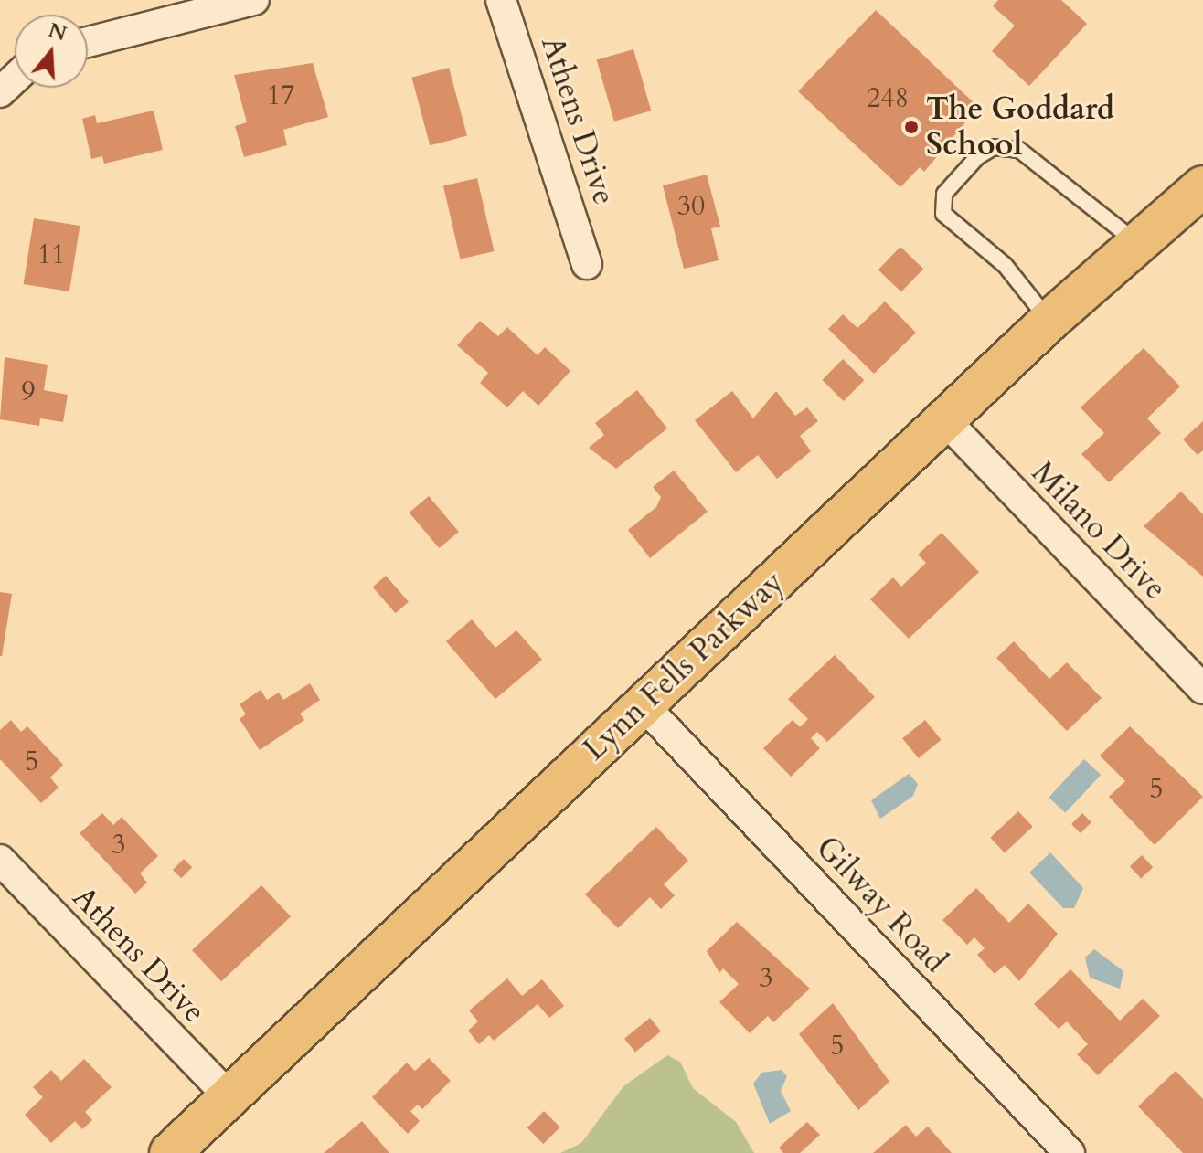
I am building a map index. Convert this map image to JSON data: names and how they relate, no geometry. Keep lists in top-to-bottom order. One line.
{"streets":{"main road":["Lynn Fells Parkway"],"street":["Athens Drive","Milano Drive","Gilway Road"]},"crossings":[["Athens Drive","Lynn Fells Parkway"],["Milano Drive","Lynn Fells Parkway"],["Lynn Fells Parkway","Gilway Road"]],"places":["The Goddard School"],"house_numbers":["17","248","30","11","9","5","5","3","3","5"],"north":"top"}
